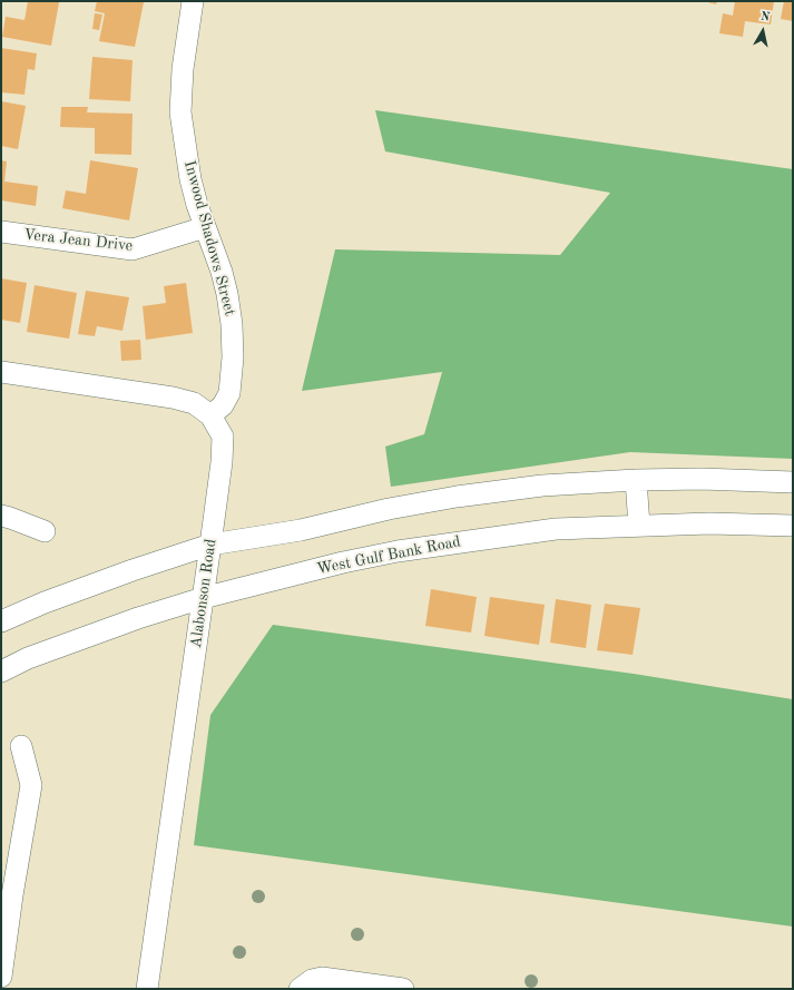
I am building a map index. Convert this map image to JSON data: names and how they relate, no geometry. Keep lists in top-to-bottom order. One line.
{"streets":{"street":["Inwood Shadows Street","Vera Jean Drive","West Gulf Bank Road","Alabonson Road"]},"crossings":[["Inwood Shadows Street","Vera Jean Drive"],["Inwood Shadows Street","Alabonson Road"],["West Gulf Bank Road","Alabonson Road"]],"north":"top"}
